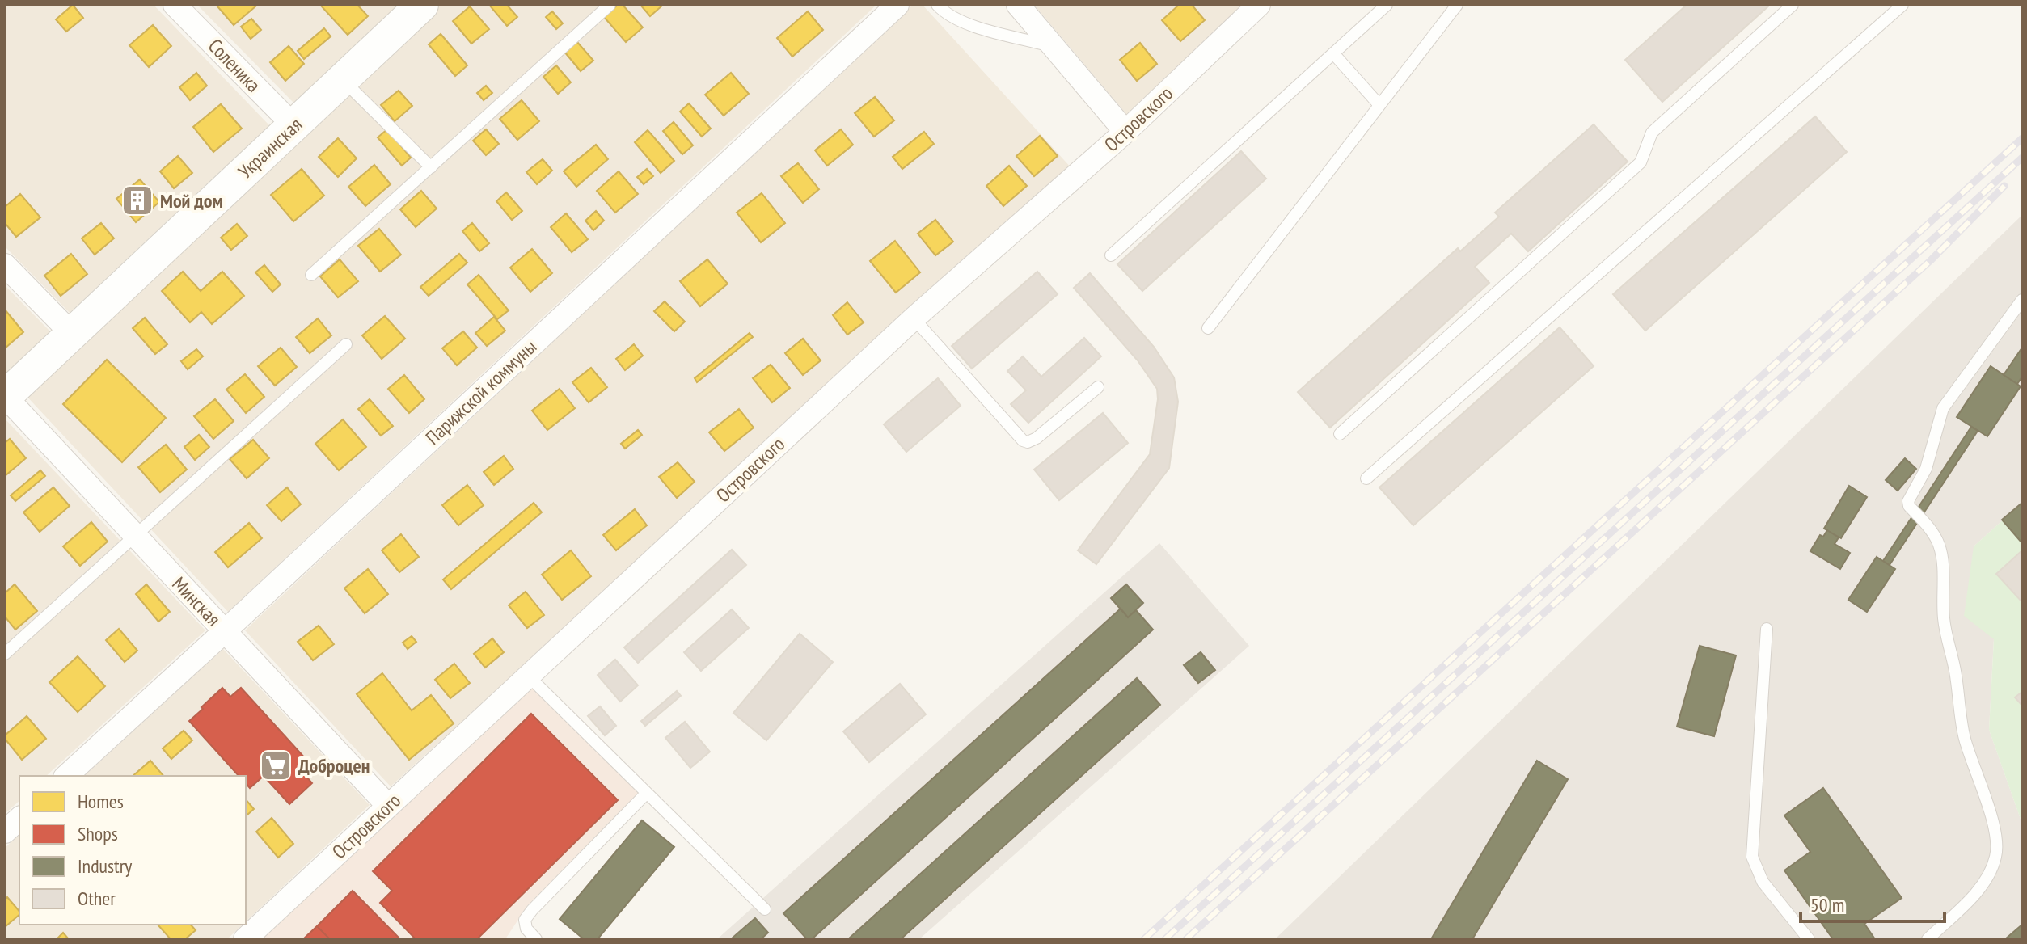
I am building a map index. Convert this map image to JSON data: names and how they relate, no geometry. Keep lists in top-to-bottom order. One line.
{"streets":{"street":["Соленика","Островского","Украинская","Парижской коммуны","Минская"]},"crossings":[["Соленика","Украинская"],["Островского","Минская"],["Украинская","Минская"],["Парижской коммуны","Минская"]],"places":{"building":["Мой дом"],"supermarket":["Доброцен"]},"legend":["Homes","Shops","Industry","Other"],"scale_bar":"50 m"}
